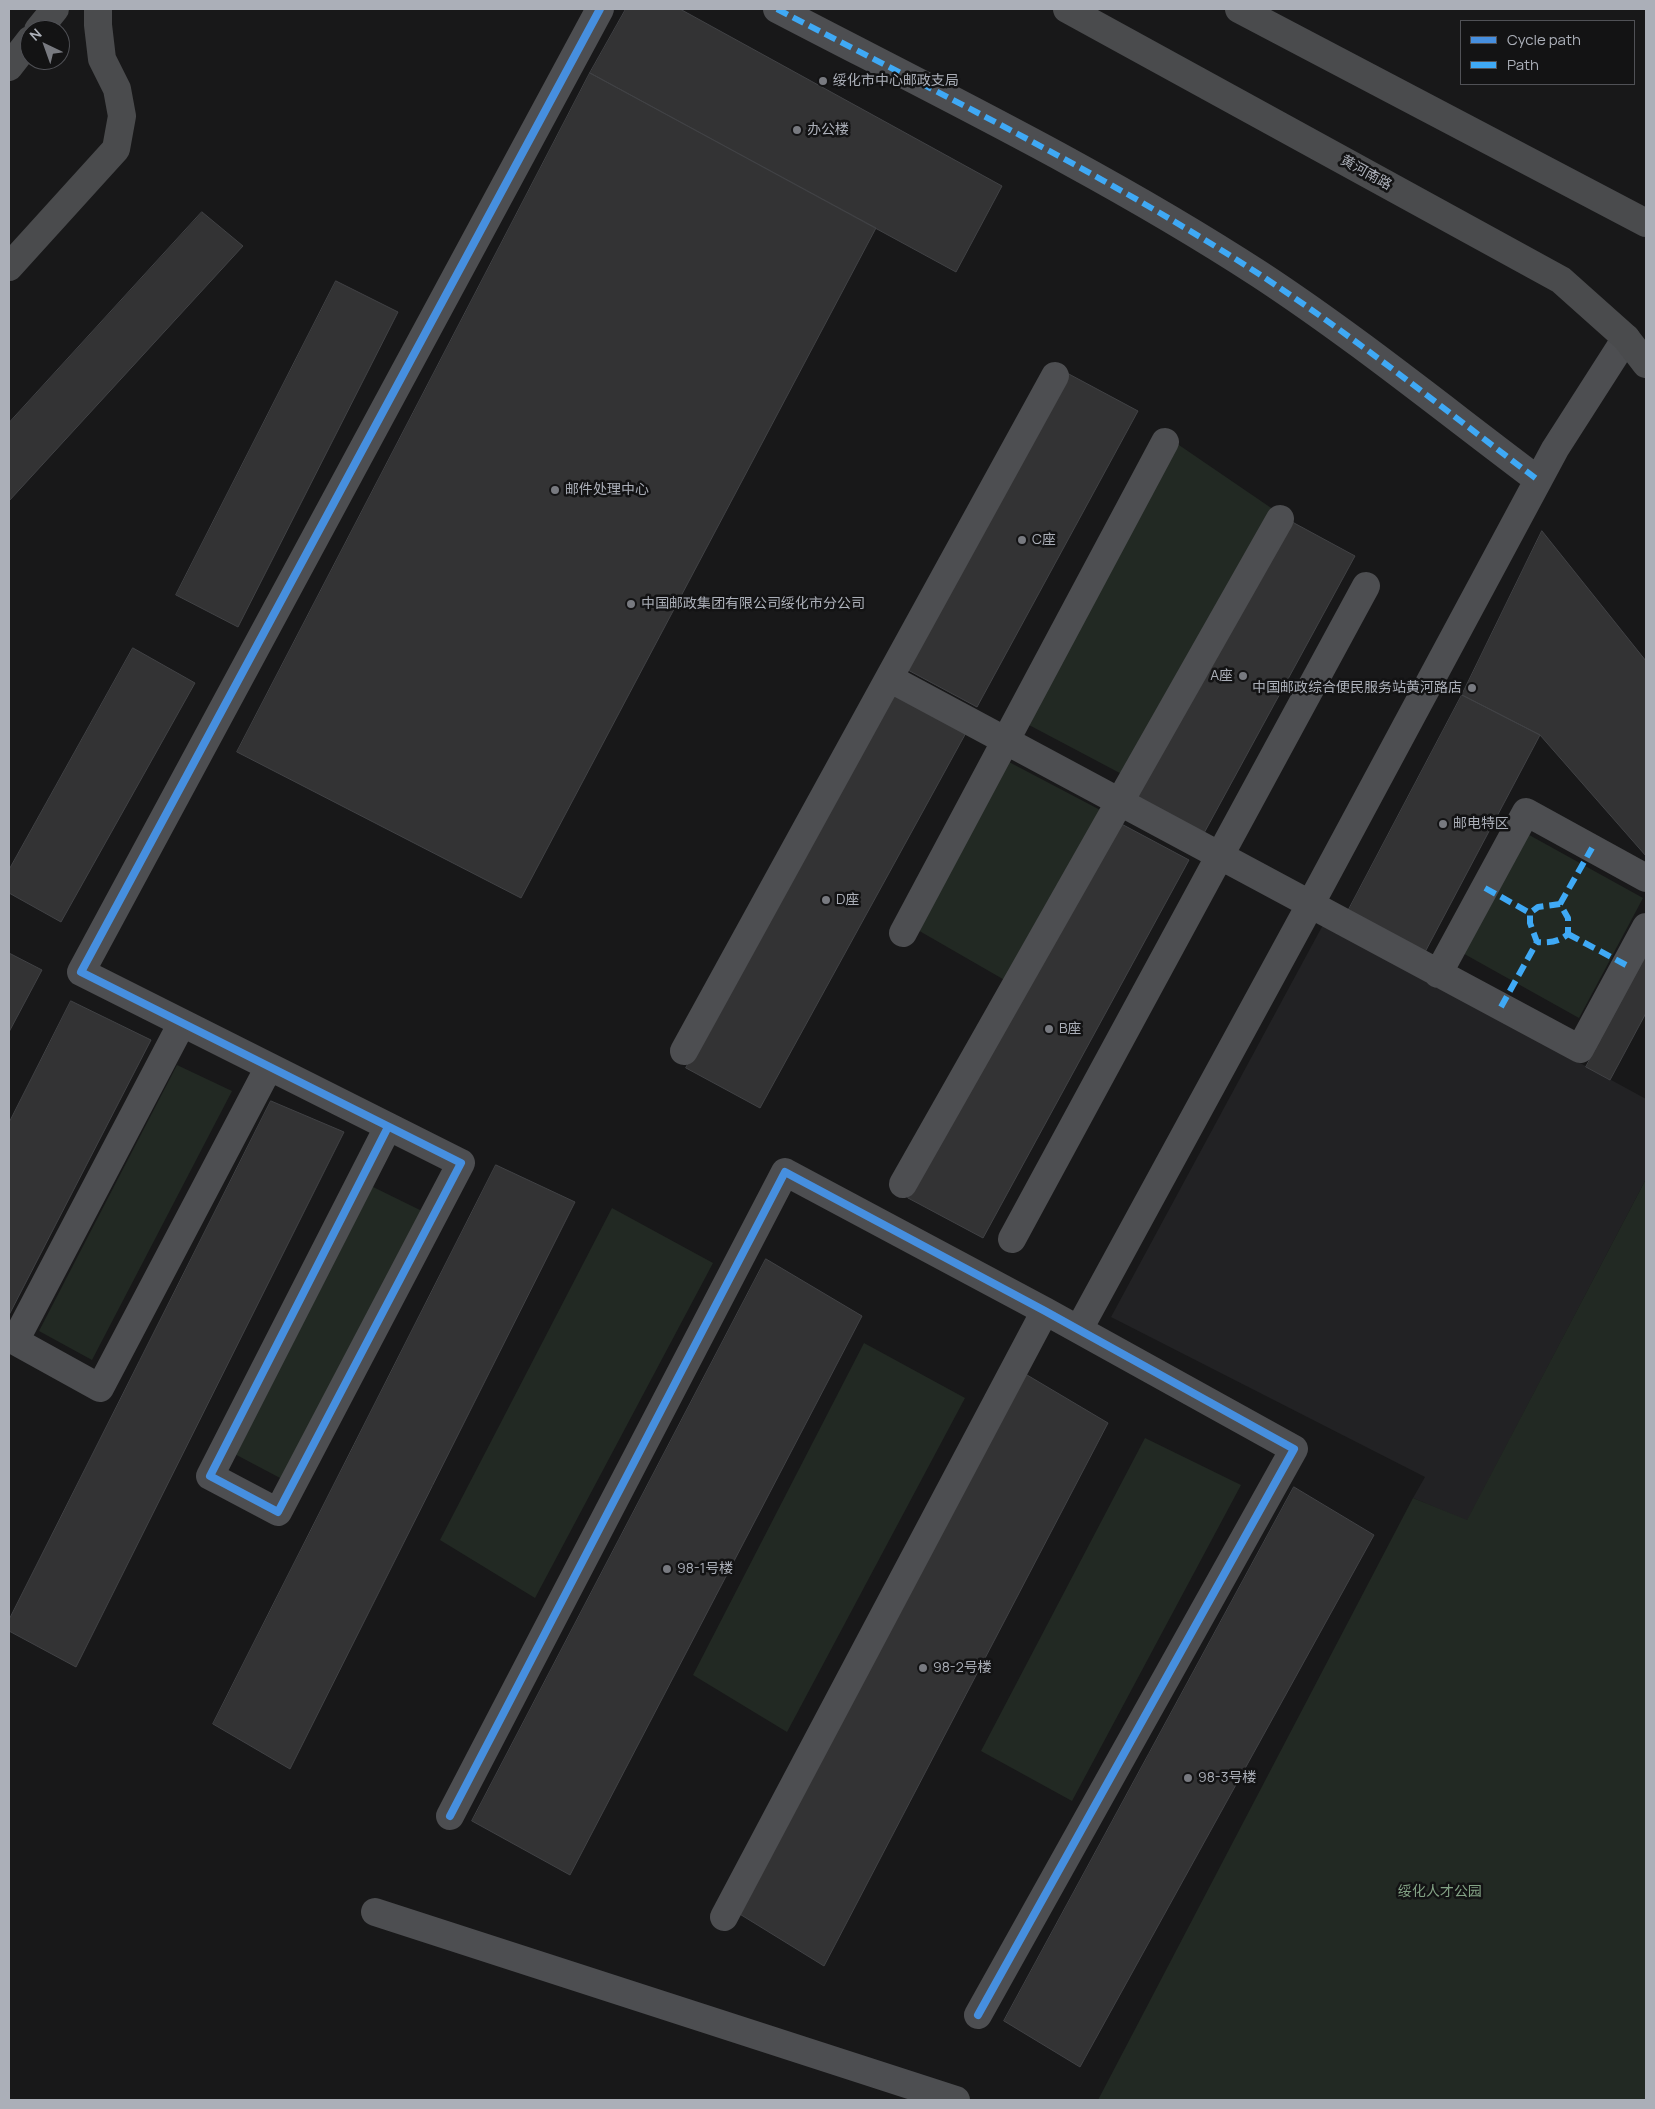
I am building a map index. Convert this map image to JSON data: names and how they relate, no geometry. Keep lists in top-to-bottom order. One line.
{"streets":{"main road":["黄河南路"]},"parks":["绥化人才公园"],"places":["绥化市中心邮政支局","办公楼","邮件处理中心","C座","中国邮政集团有限公司绥化市分公司","A座","中国邮政综合便民服务站黄河路店","邮电特区","D座","B座","98-1号楼","98-2号楼","98-3号楼"],"legend":["Cycle path","Path"],"north":"top left"}
